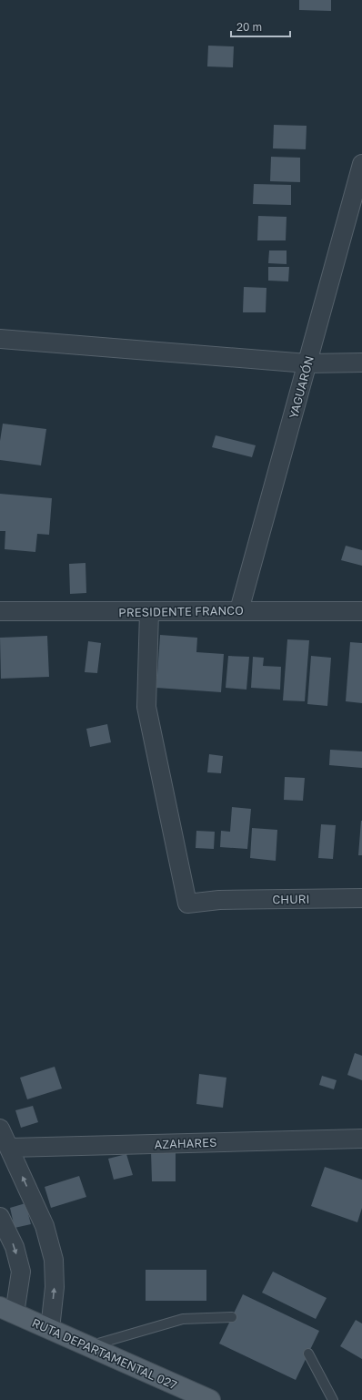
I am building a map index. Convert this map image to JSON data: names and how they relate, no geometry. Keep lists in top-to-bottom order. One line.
{"streets":{"main road":["RUTA DEPARTAMENTAL 027"],"street":["YAGUARÓN","PRESIDENTE FRANCO","CHURI","AZAHARES"]},"crossings":[["YAGUARÓN","PRESIDENTE FRANCO"],["PRESIDENTE FRANCO","CHURI"]],"scale_bar":"20 m"}
